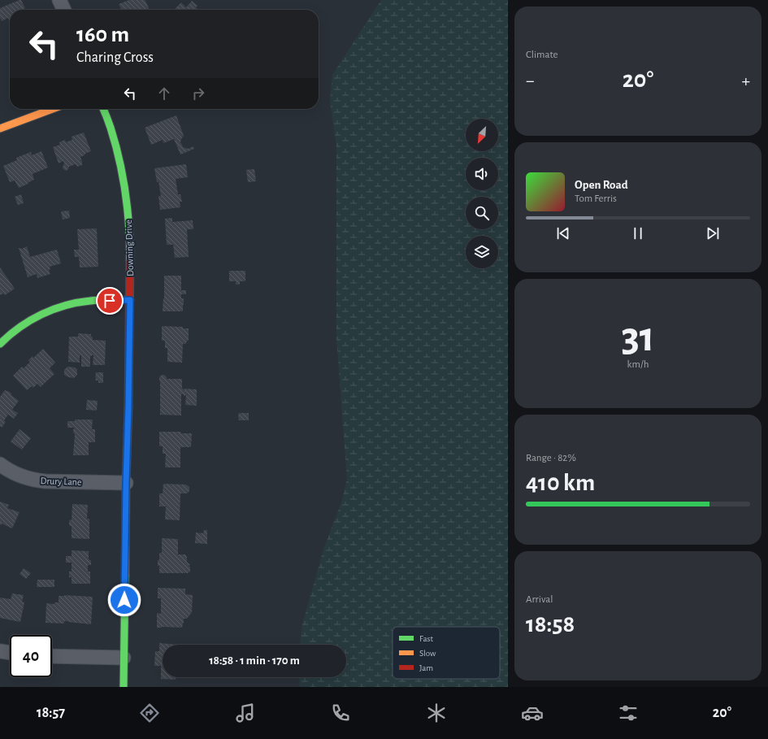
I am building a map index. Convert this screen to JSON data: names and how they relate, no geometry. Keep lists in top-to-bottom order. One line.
{"streets":{"street":["Downing Drive","Drury Lane"]},"crossings":[["Downing Drive","Drury Lane"]],"legend":["Fast","Slow","Jam"],"north":"bottom left","page":{"tile":["Climate",["31","km/h"],["Range · 82%","410 km"],["Arrival","18:58"]],"turn":["160 m","Charing Cross"],"heat":["−","20°","+"],"song":["Open Road","Tom Ferris"],"limit":"40","trip":"18:58 · 1 min · 170 m","tabs":["18:57","20°"]}}
